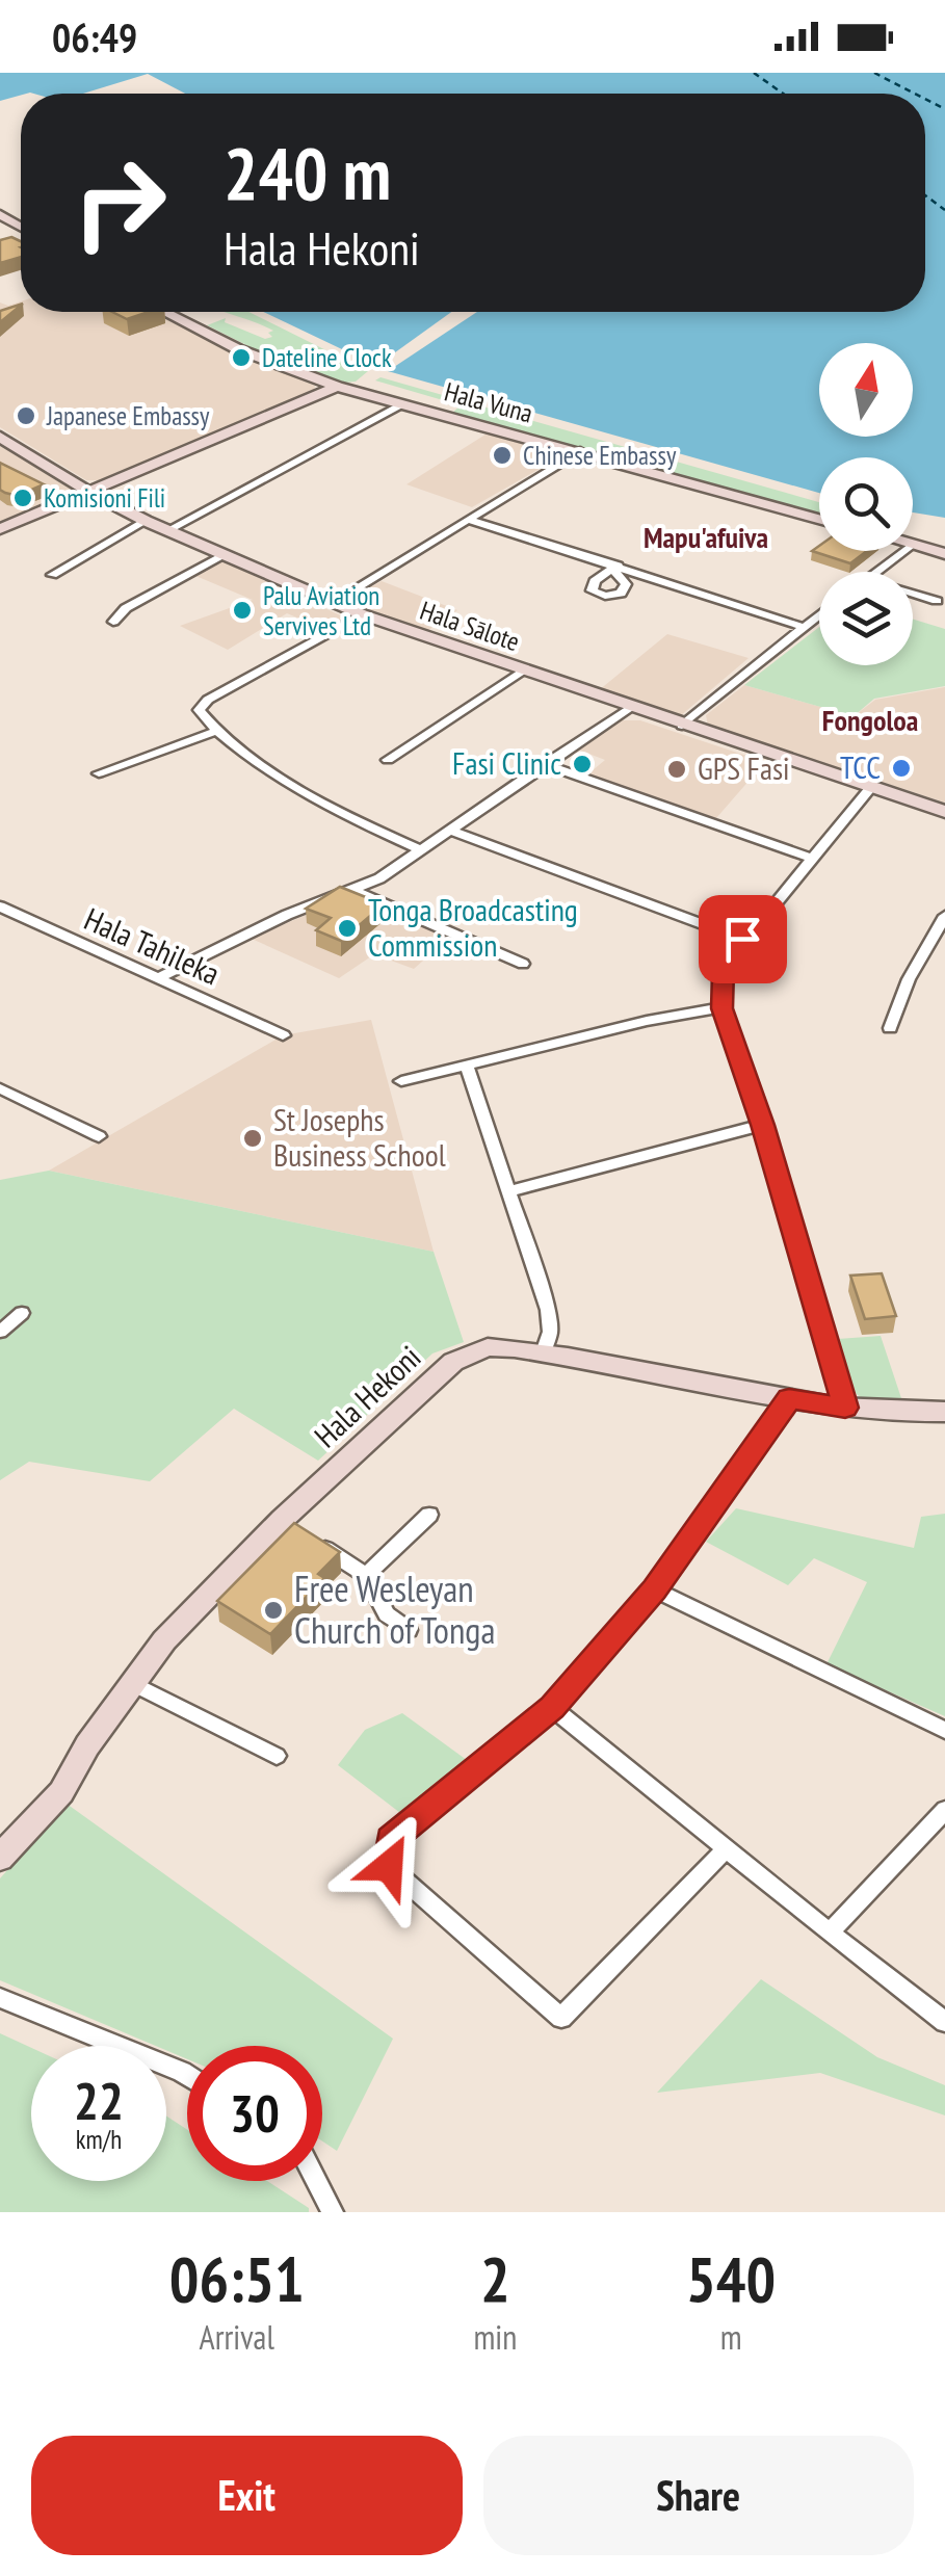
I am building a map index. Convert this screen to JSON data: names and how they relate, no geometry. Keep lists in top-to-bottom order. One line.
{"streets":{"main road":["Hala Vuna","Hala Sālote","Hala Hekoni"],"street":["Hala Tahileka"]},"districts":["Mapu'afuiva","Fongoloa"],"places":["Dateline Clock","Japanese Embassy","Chinese Embassy","Komisioni Fili","Palu Aviation Servives Ltd","Fasi Clinic","TCC","GPS Fasi","Tonga Broadcasting Commission","St Josephs Business School","Free Wesleyan Church of Tonga"],"north":"top","page":{"status":"06:49","turn":["240 m","Hala Hekoni"],"speed":"22 km/h","limit":"30","eta":["06:51","Arrival","2","min","540","m"],"buttons":["Exit","Share"]}}
